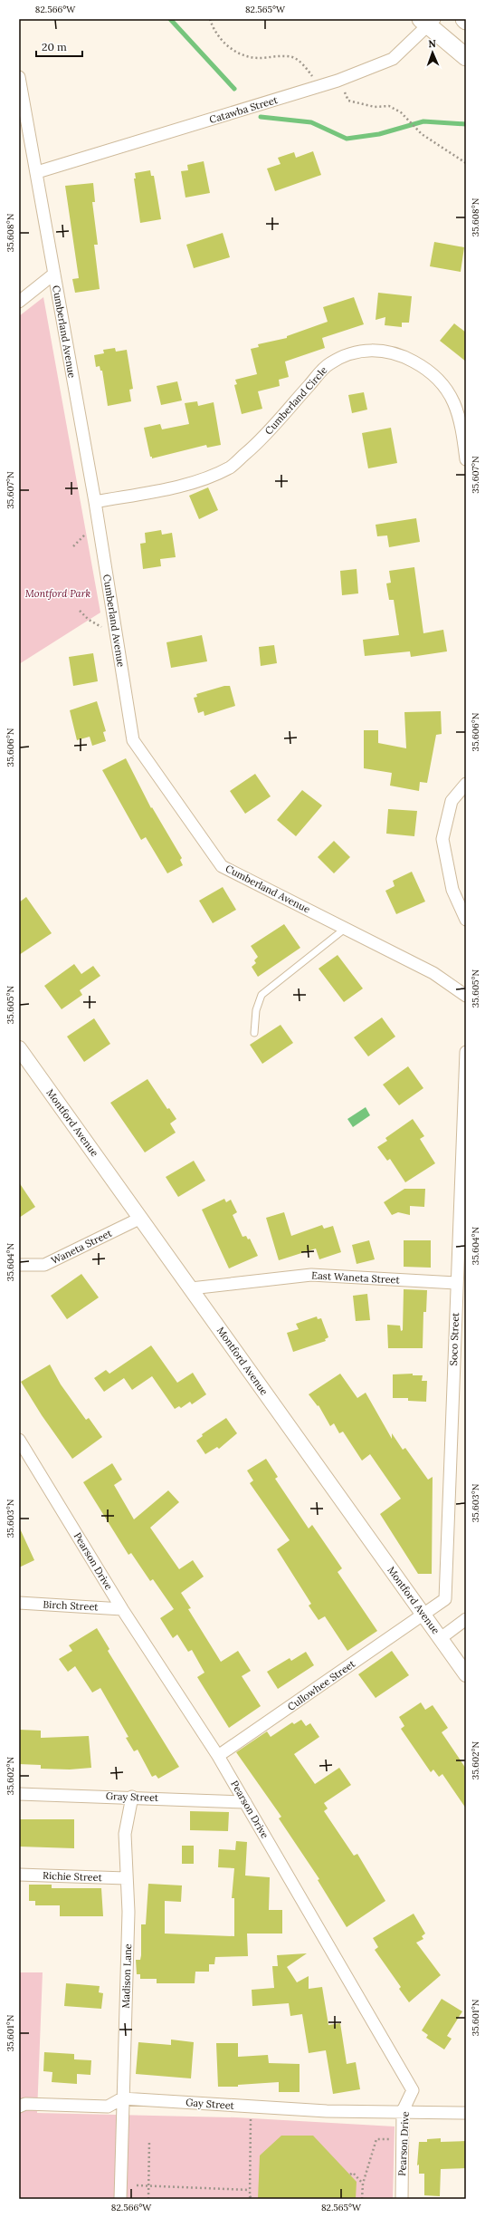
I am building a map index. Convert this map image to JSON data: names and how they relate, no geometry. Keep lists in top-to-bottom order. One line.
{"streets":{"street":["Catawba Street","Cumberland Avenue","Cumberland Circle","Montford Avenue","Waneta Street","East Waneta Street","Soco Street","Pearson Drive","Birch Street","Cullowhee Street","Gray Street","Richie Street","Madison Lane","Gay Street"]},"crossings":[["Catawba Street","Cumberland Avenue"],["Cumberland Avenue","Cumberland Circle"],["Montford Avenue","Waneta Street"],["Montford Avenue","East Waneta Street"],["Montford Avenue","Soco Street"],["Montford Avenue","Cullowhee Street"],["East Waneta Street","Soco Street"],["Soco Street","Cullowhee Street"],["Pearson Drive","Birch Street"],["Pearson Drive","Cullowhee Street"],["Pearson Drive","Gray Street"],["Pearson Drive","Gay Street"],["Gray Street","Madison Lane"],["Richie Street","Madison Lane"],["Madison Lane","Gay Street"]],"parks":["Montford Park"],"scale_bar":"20 m","north":"top","coordinates":["82.566°W","82.565°W","35.608°N","35.607°N","35.606°N","35.605°N","35.604°N","35.603°N","35.602°N","35.601°N"]}
